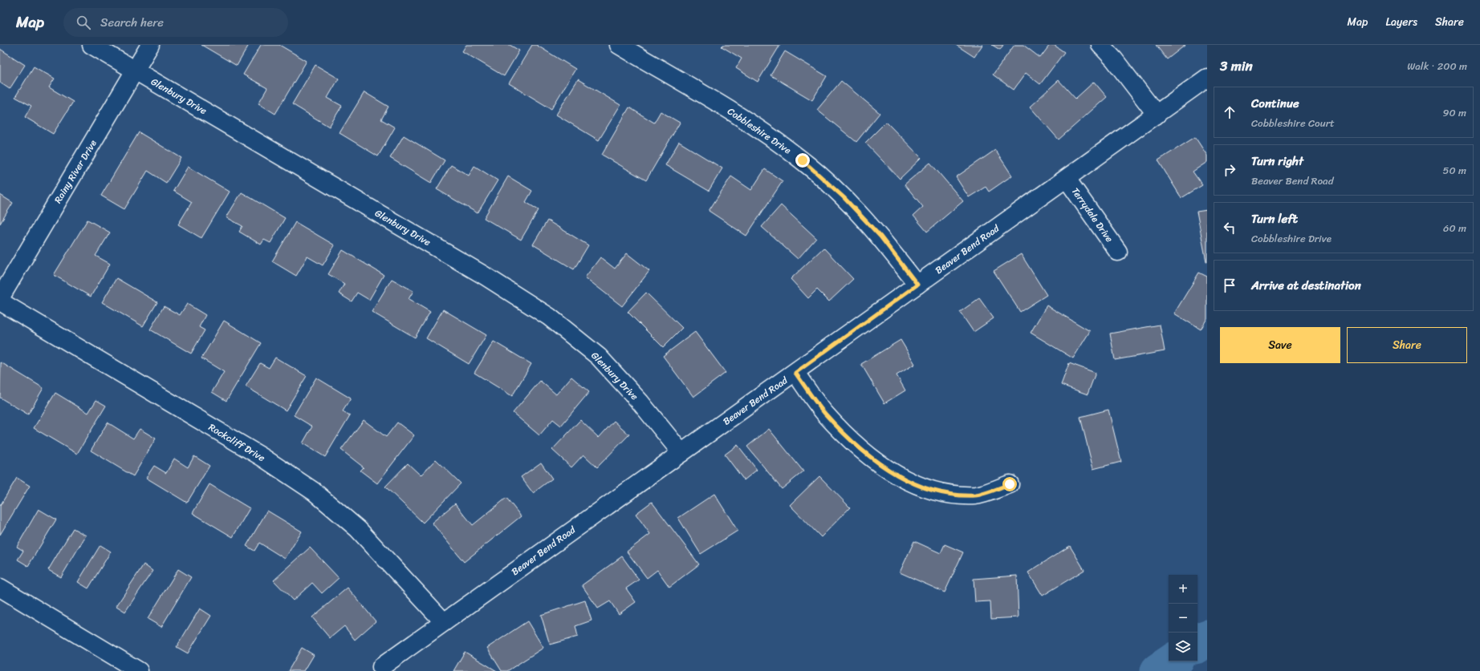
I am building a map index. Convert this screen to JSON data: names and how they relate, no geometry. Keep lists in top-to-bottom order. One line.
{"streets":{"street":["Glenbury Drive","Cobbleshire Drive","Rainy River Drive","Terrydale Drive","Beaver Bend Road","Rockcliff Drive"]},"crossings":[["Glenbury Drive","Rainy River Drive"],["Glenbury Drive","Beaver Bend Road"],["Cobbleshire Drive","Beaver Bend Road"],["Terrydale Drive","Beaver Bend Road"],["Beaver Bend Road","Rockcliff Drive"]],"page":{"header":"Map","search":"Search here","nav":["Map","Layers","Share"],"heading":["3 min","Walk · 200 m"],"list":[["Continue","Cobbleshire Court","90 m"],["Turn right","Beaver Bend Road","50 m"],["Turn left","Cobbleshire Drive","60 m"],"Arrive at destination"],"buttons":["Save","Share"],"map_buttons":["+","−"]}}
